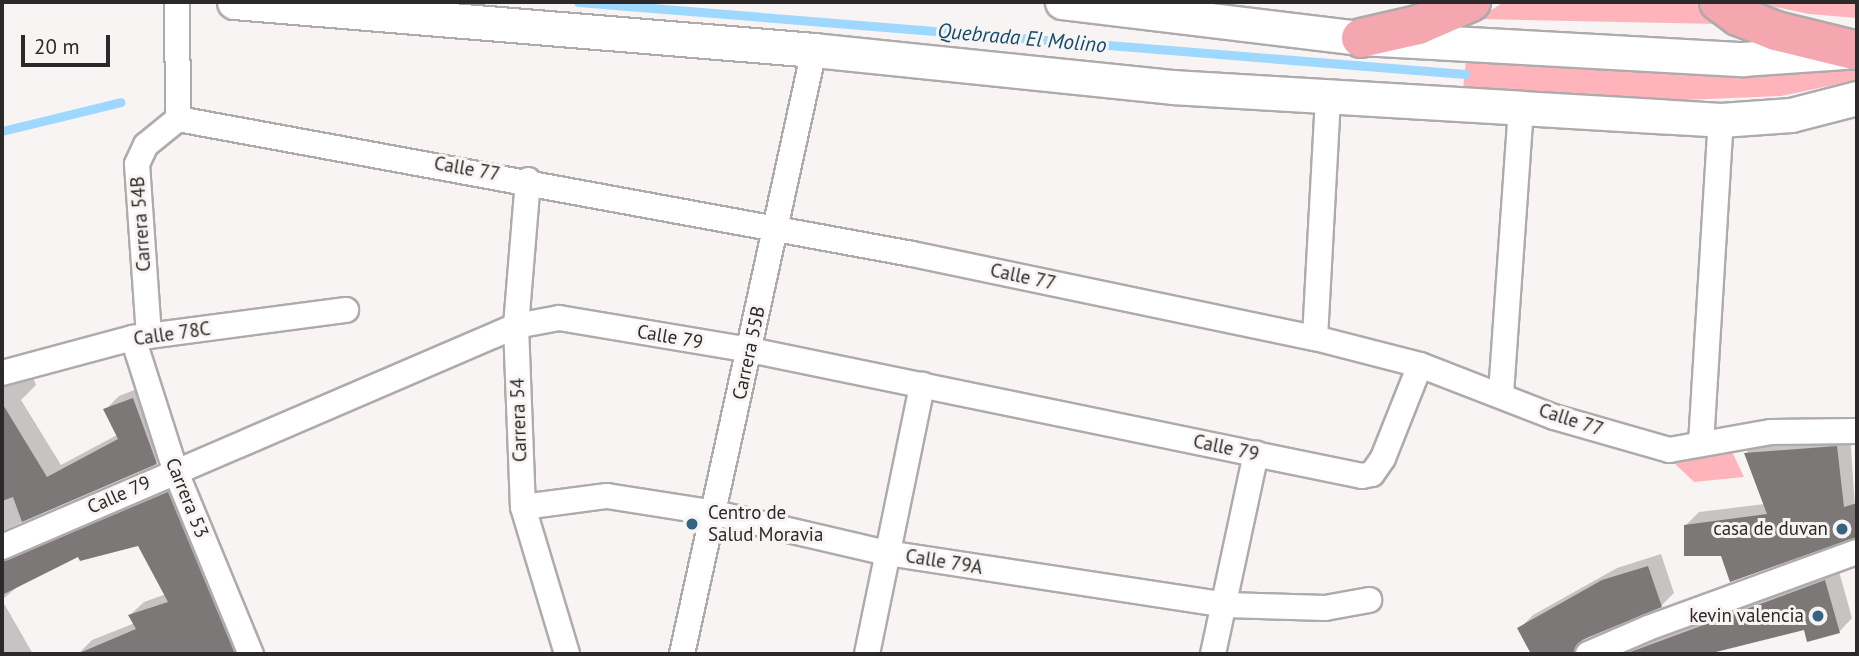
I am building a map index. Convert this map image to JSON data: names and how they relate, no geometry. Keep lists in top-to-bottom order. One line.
{"streets":{"street":["Calle 77","Carrera 54B","Calle 78C","Calle 79","Carrera 55B","Carrera 54","Carrera 53","Calle 79A"]},"crossings":[["Calle 77","Carrera 54B"],["Calle 77","Calle 79"],["Calle 77","Carrera 55B"],["Calle 77","Carrera 54"],["Carrera 54B","Calle 78C"],["Carrera 54B","Carrera 53"],["Calle 78C","Carrera 53"],["Calle 79","Carrera 55B"],["Calle 79","Carrera 54"],["Calle 79","Carrera 53"],["Carrera 55B","Calle 79A"],["Carrera 54","Calle 79A"]],"water":["Quebrada El Molino"],"places":["Centro de Salud Moravia","casa de duvan","kevin valencia"],"scale_bar":"20 m"}
